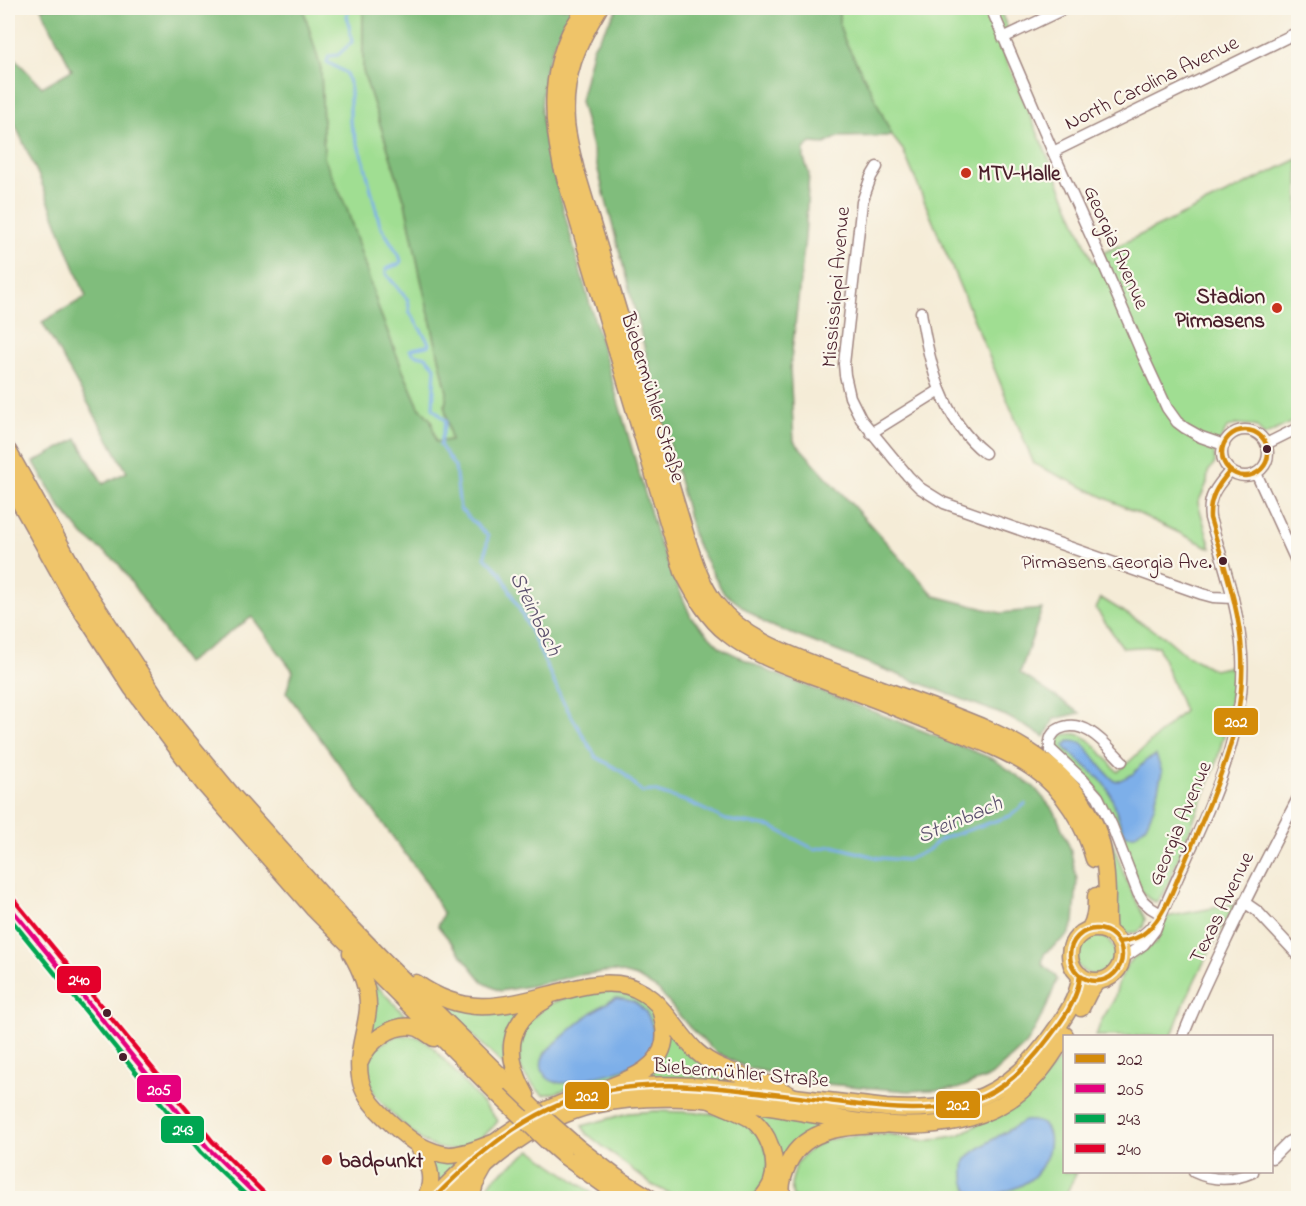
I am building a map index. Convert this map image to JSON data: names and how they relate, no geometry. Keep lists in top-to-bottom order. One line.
{"streets":{"main road":["Biebermühler Straße"],"street":["North Carolina Avenue","Georgia Avenue","Mississippi Avenue","Texas Avenue"]},"crossings":[["North Carolina Avenue","Georgia Avenue"],["Georgia Avenue","Mississippi Avenue"],["Georgia Avenue","Biebermühler Straße"]],"water":["Steinbach"],"places":["MTV-Halle","Stadion Pirmasens","Pirmasens Georgia Ave.","badpunkt"],"lines":["transit line 202","transit line 240","transit line 205","transit line 243"],"legend":["202","205","243","240"]}
